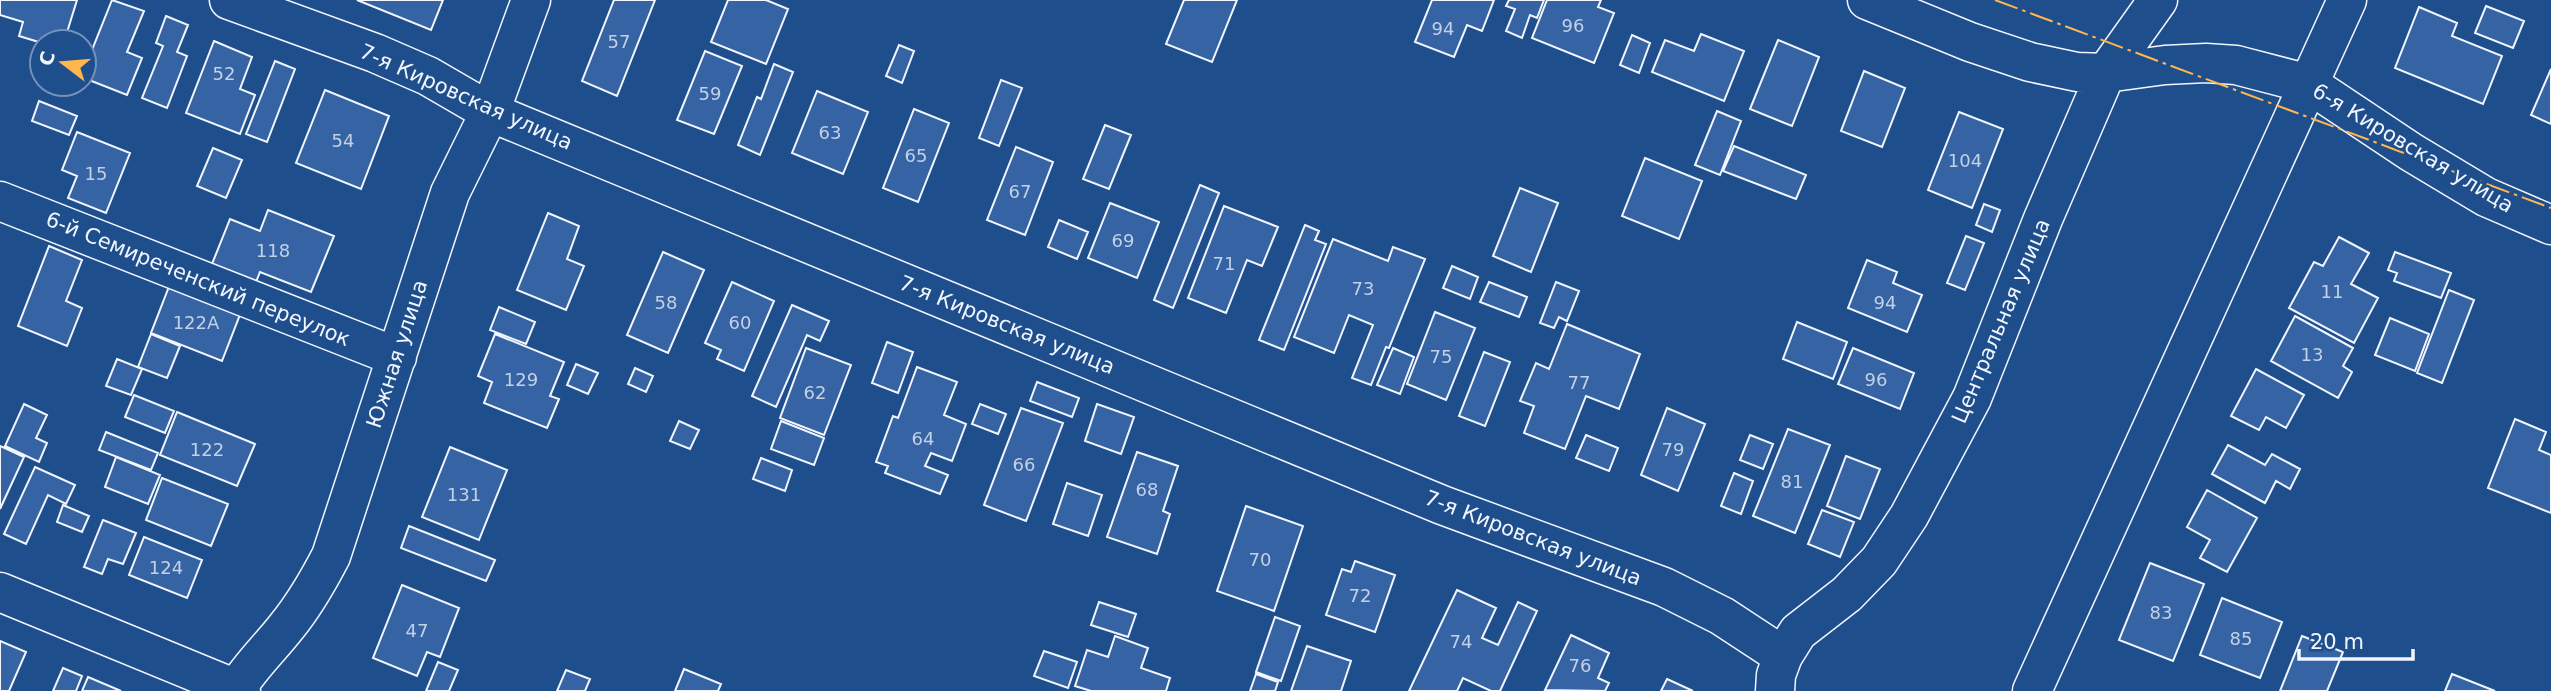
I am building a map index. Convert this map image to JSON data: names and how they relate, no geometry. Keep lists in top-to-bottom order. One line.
{"streets":{"street":["7-я Кировская улица","6-я Кировская улица","6-й Семиреченский переулок","Центральная улица","Южная улица"]},"crossings":[["7-я Кировская улица","Центральная улица"],["7-я Кировская улица","Южная улица"],["6-я Кировская улица","Центральная улица"],["6-й Семиреченский переулок","Южная улица"]],"house_numbers":["96","94","57","52","59","63","54","65","104","15","67","69","118","71","73","11","58","94","122А","60","13","75","129","96","77","62","64","122","79","66","81","68","131","70","124","72","83","47","85","74","76"],"scale_bar":"20 m","north":"left"}
